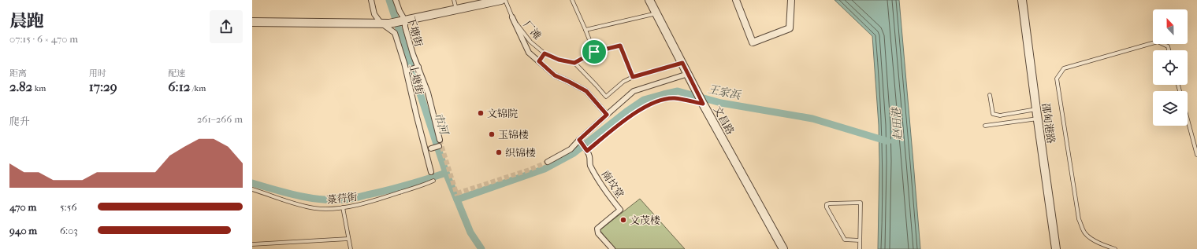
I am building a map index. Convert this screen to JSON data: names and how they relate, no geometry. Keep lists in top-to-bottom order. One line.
{"streets":{"street":["下塘街","上塘街","文昌路","邵甸港路","南坟堂"],"lane":["厂滩","菉荇街"]},"water":["王家浜","市河","赵田港"],"places":["文锦院","玉锦楼","织锦楼","文茂楼"],"north":"top","page":{"heading":["晨跑","07:15 · 6 × 470 m"],"stats":[["距离","2.82 km"],["用时","17:29"],["配速","6:12 /km"]],"chart":["爬升","261–266 m"],"list":[{"name":"470 m","note":"5:56"},{"name":"940 m","note":"6:03"}]}}
